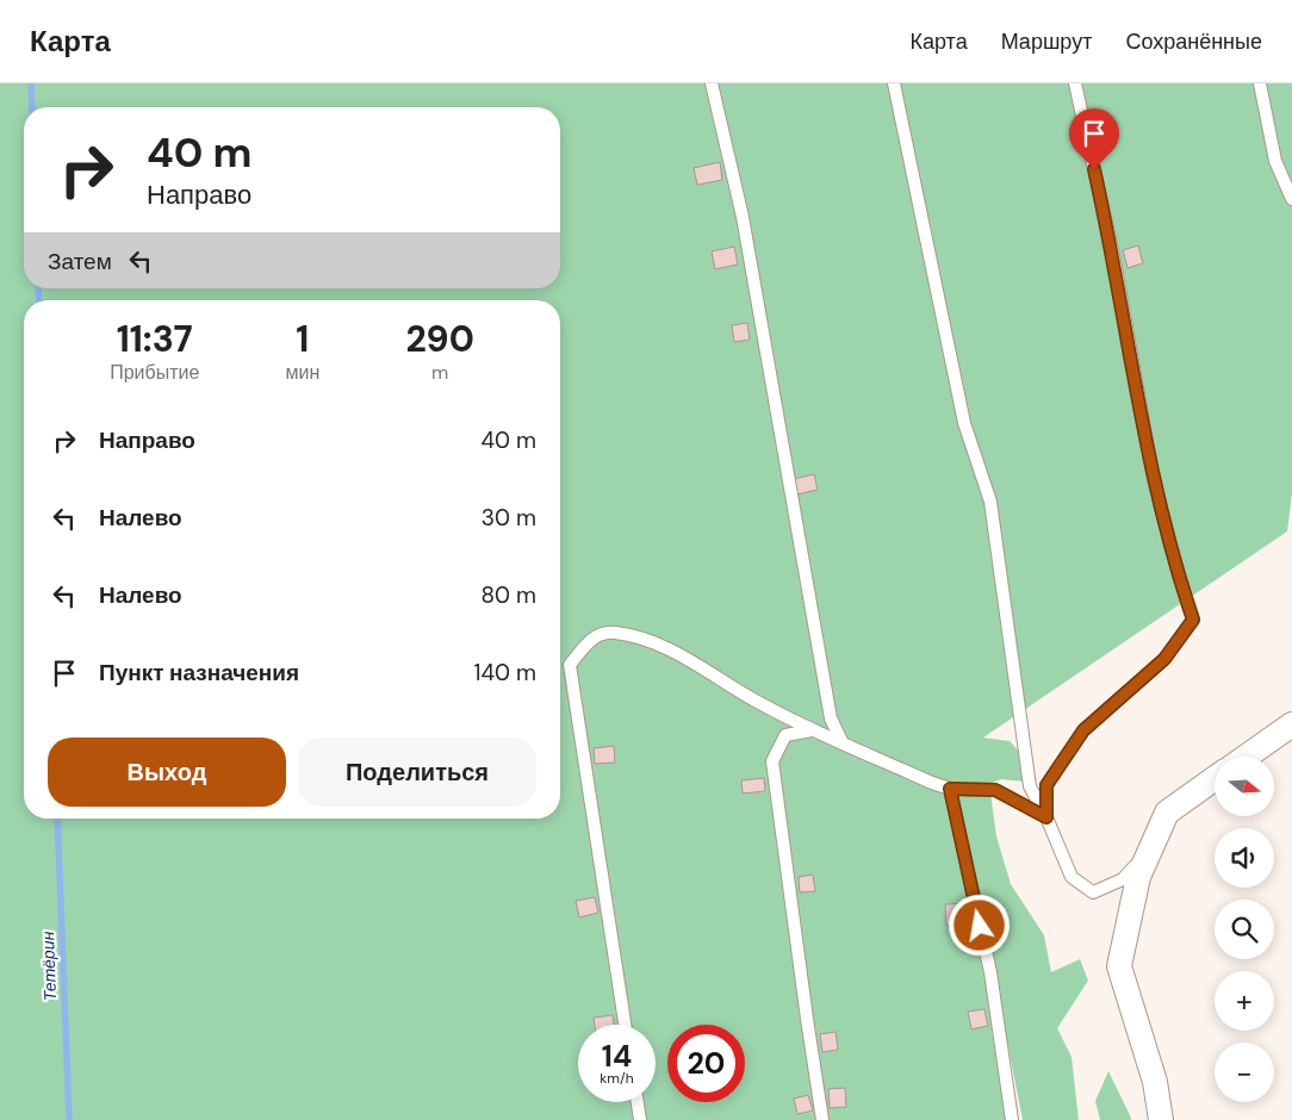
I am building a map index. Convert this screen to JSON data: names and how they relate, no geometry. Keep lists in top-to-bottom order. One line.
{"water":["Тетёрин"],"north":"right","page":{"header":"Карта","nav":["Карта","Маршрут","Сохранённые"],"turn":["40 m","Направо"],"then":"Затем","eta":["11:37","Прибытие","1","мин","290","m"],"list":[{"name":"Направо","value":"40 m"},{"name":"Налево","value":"30 m"},{"name":"Налево","value":"80 m"},{"name":"Пункт назначения","value":"140 m"}],"buttons":["Выход","Поделиться"],"map_buttons":["+","−"],"speed":"14 km/h","limit":"20"}}
